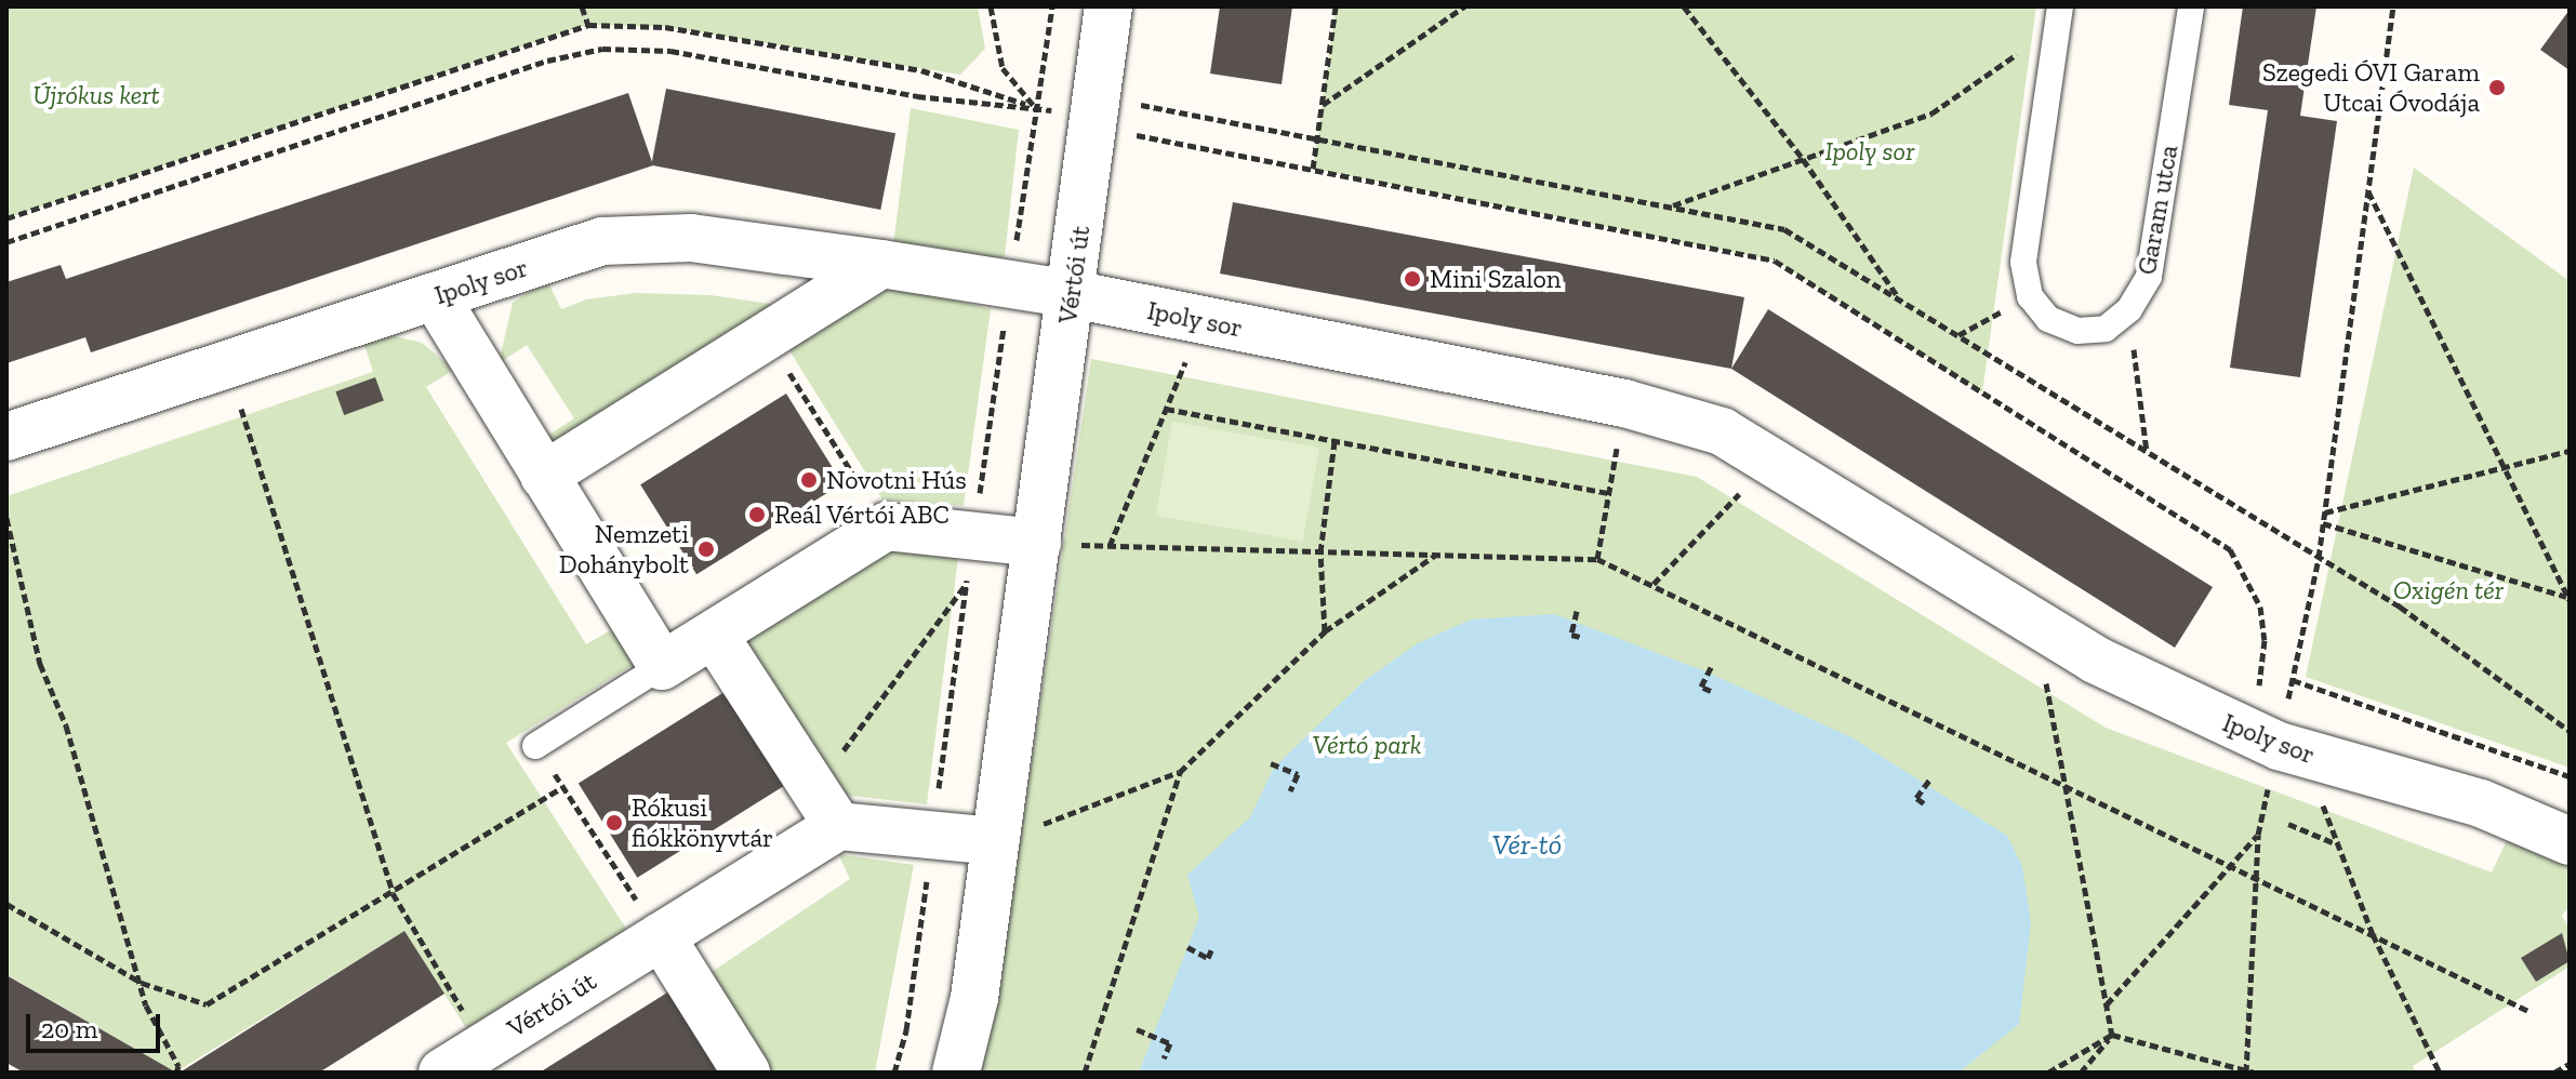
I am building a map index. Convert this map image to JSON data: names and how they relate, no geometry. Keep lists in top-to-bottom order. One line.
{"streets":{"street":["Vértói út","Ipoly sor"],"lane":["Garam utca"]},"crossings":[["Vértói út","Ipoly sor"]],"water":["Vér-tó"],"parks":["Újrókus kert","Ipoly sor","Oxigén tér","Vértó park"],"places":["Szegedi ÓVI Garam Utcai Óvodája","Mini Szalon","Novotni Hús","Reál Vértói ABC","Nemzeti Dohánybolt","Rókusi fiókkönyvtár"],"scale_bar":"20 m"}
